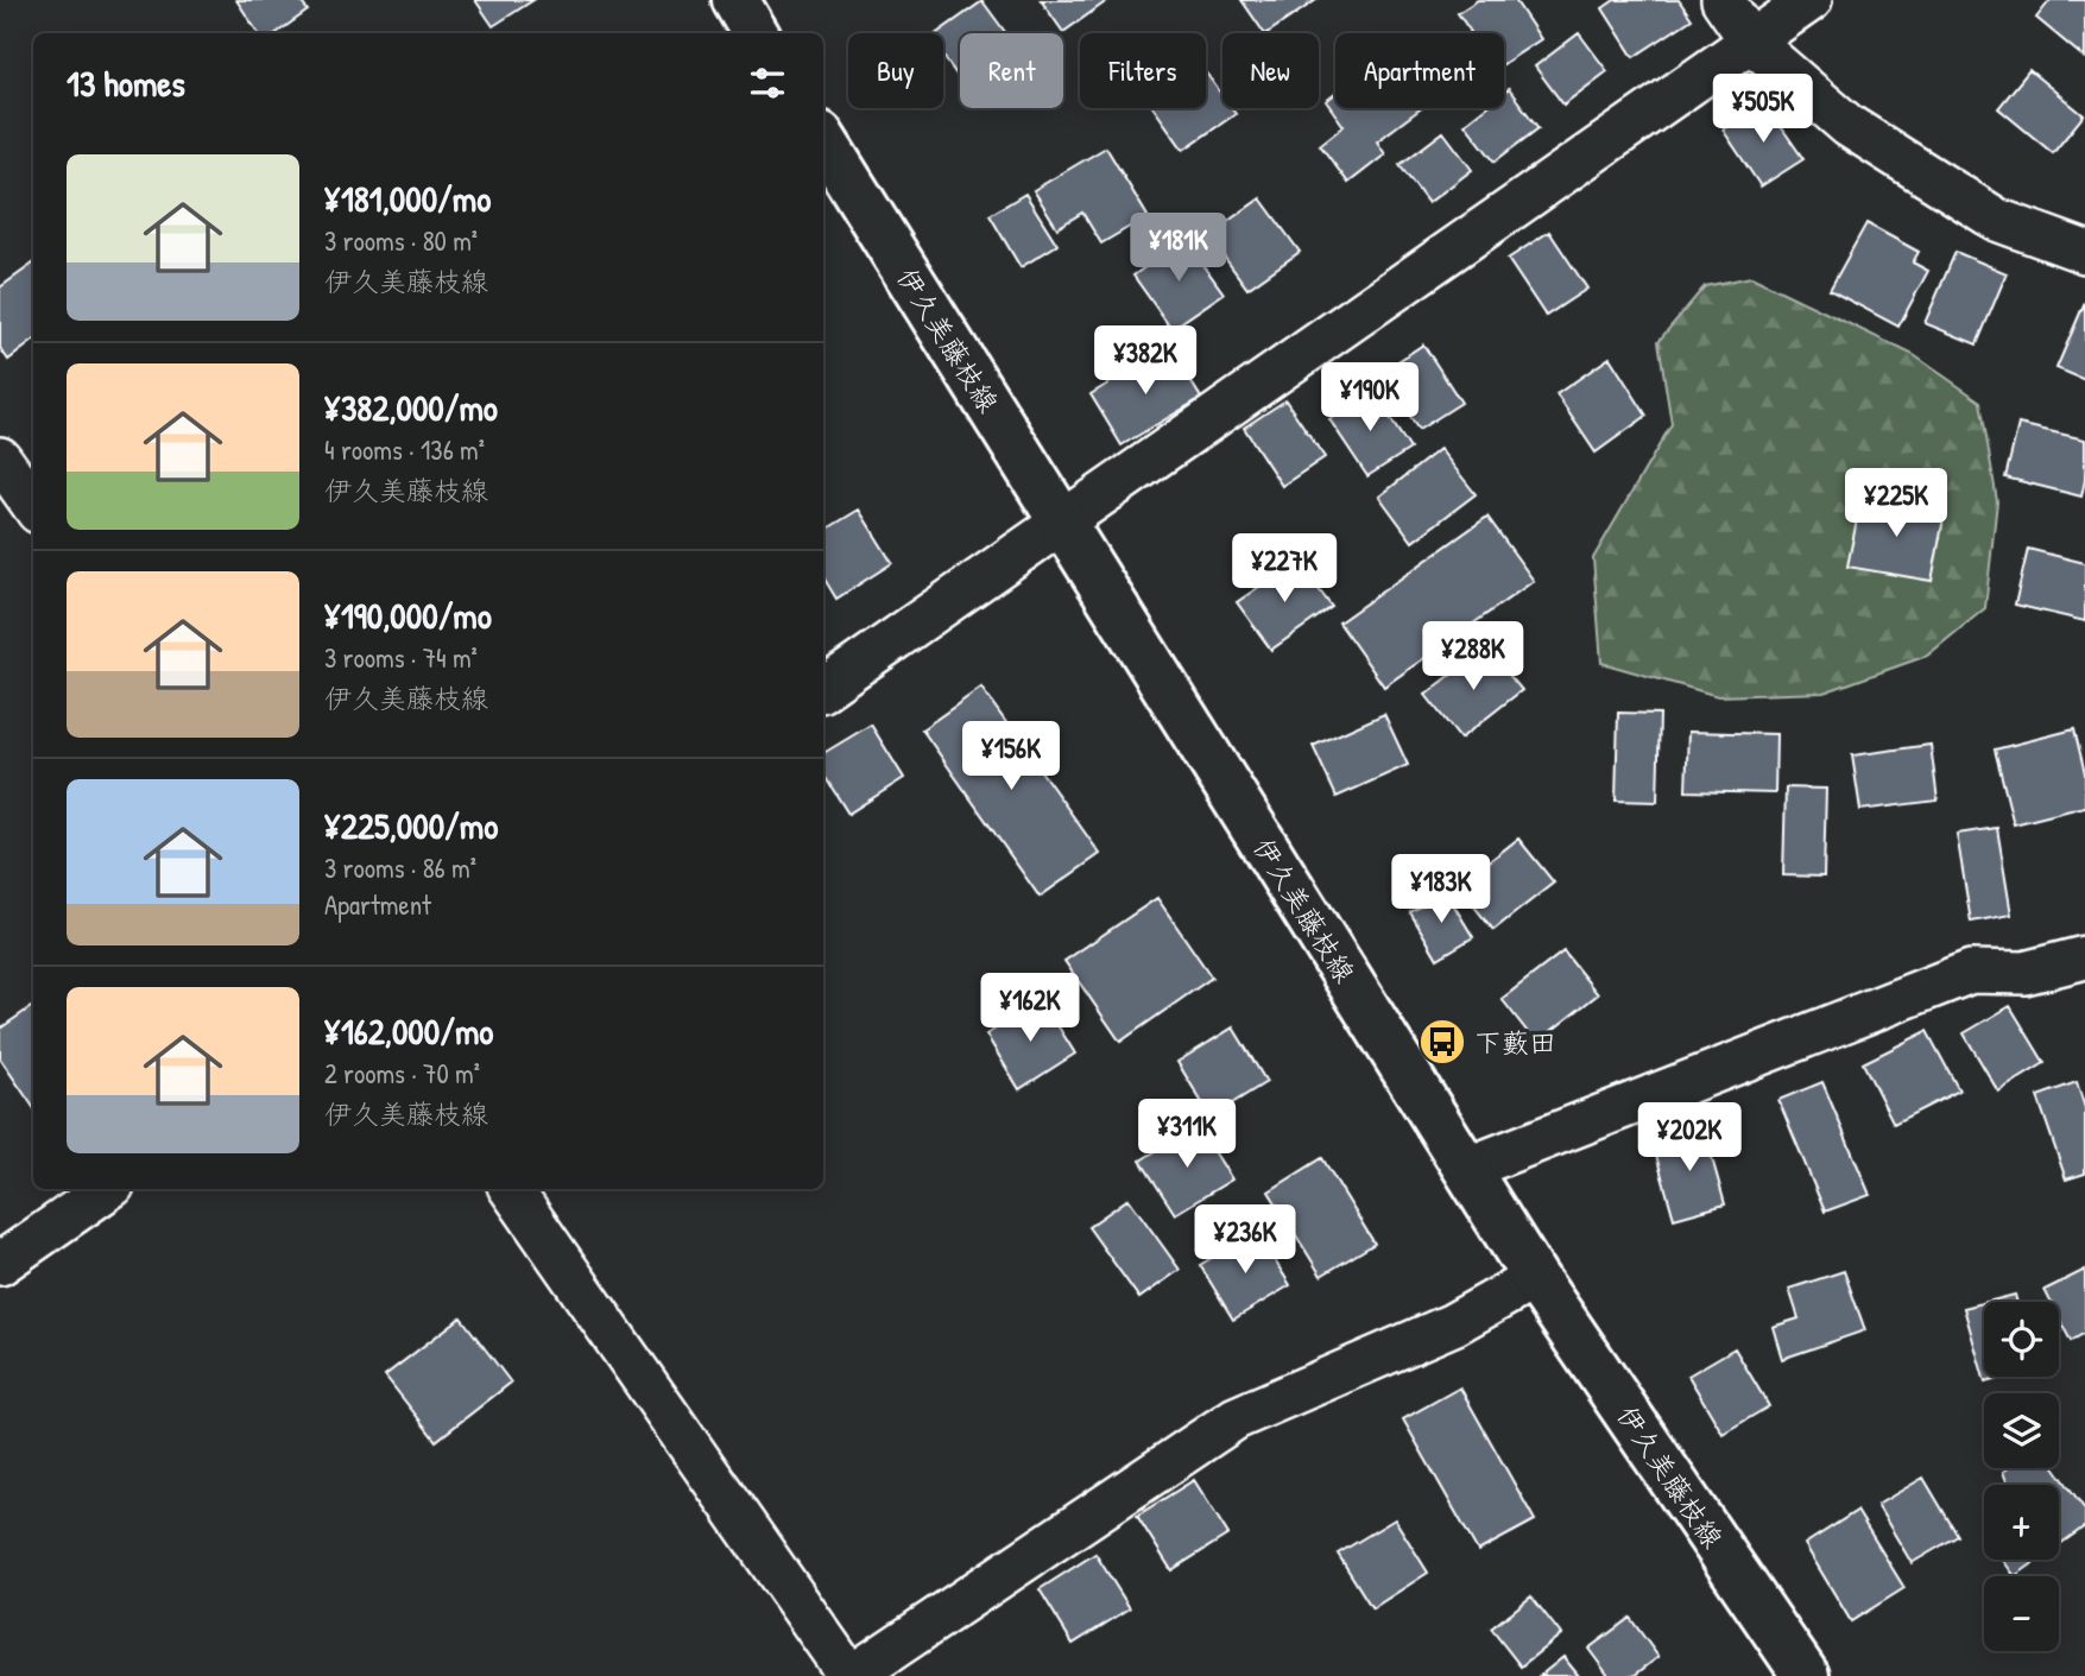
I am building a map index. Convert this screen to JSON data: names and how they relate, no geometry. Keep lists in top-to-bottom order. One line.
{"streets":{"main road":["伊久美藤枝線"]},"places":{"bus stop":["下藪田"]},"page":{"chip":["Buy","Rent","Filters","New","Apartment"],"heading":"13 homes","price":["¥505K","¥181K","¥382K","¥190K","¥225K","¥227K","¥288K","¥156K","¥183K","¥162K","¥311K","¥202K","¥236K"],"list":[{"name":"¥181,000/mo","note":"3 rooms · 80 m² · 伊久美藤枝線"},{"name":"¥382,000/mo","note":"4 rooms · 136 m² · 伊久美藤枝線"},{"name":"¥190,000/mo","note":"3 rooms · 74 m² · 伊久美藤枝線"},{"name":"¥225,000/mo","note":"3 rooms · 86 m² · Apartment"},{"name":"¥162,000/mo","note":"2 rooms · 70 m² · 伊久美藤枝線"}],"map_buttons":["+","−"]}}
